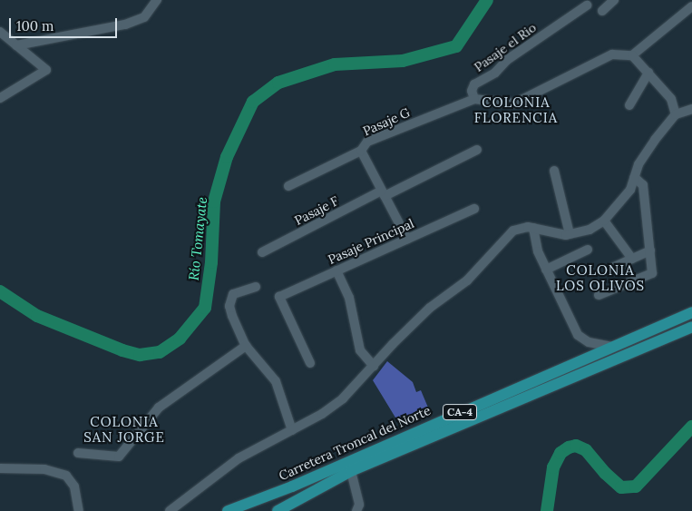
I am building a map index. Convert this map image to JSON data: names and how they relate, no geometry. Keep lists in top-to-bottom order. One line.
{"streets":{"main road":["CA-4","Carretera Troncal del Norte"],"street":["Pasaje el Rio","Pasaje G","Pasaje F","Pasaje Principal"]},"crossings":[["Pasaje el Rio","Pasaje G"]],"districts":["COLONIA FLORENCIA","COLONIA LOS OLIVOS","COLONIA SAN JORGE"],"water":["Río Tomayate"],"scale_bar":"100 m"}
